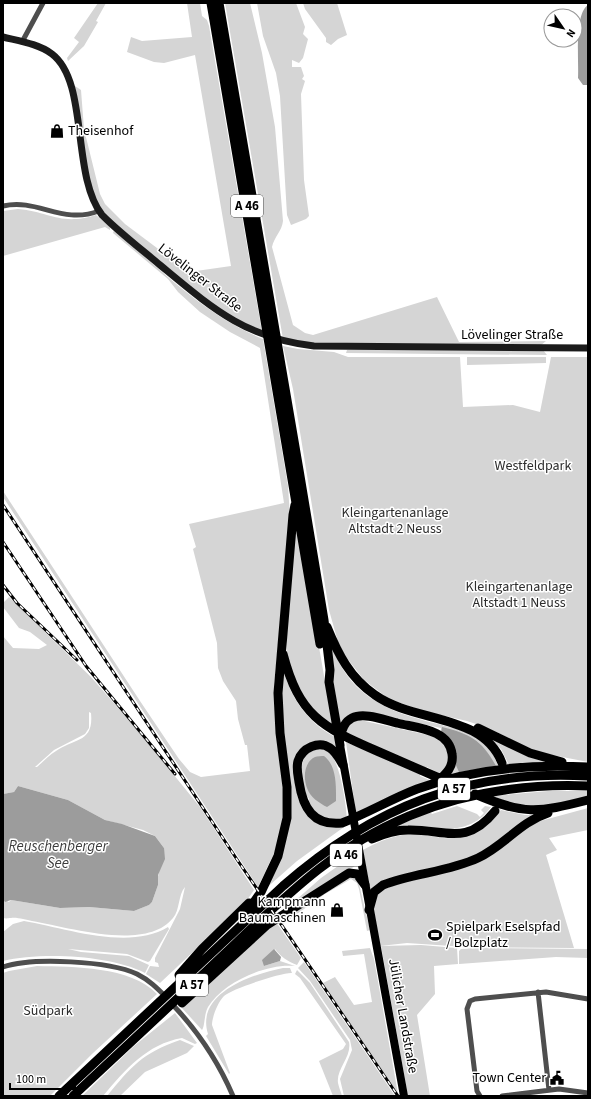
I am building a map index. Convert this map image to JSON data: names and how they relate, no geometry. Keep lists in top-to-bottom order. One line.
{"streets":{"highway":["A 46","A 57"],"main road":["Jülicher Landstraße"],"street":["Lövelinger Straße"]},"crossings":[["A 46","A 57"]],"water":["Reuschenberger See"],"parks":["Westfeldpark","Kleingartenanlage Altstadt 2 Neuss","Kleingartenanlage Altstadt 1 Neuss","Südpark"],"places":{"shop":["Theisenhof","Kampmann Baumaschinen"],"sports":["Spielpark Eselspfad / Bolzplatz"],"public building":["Town Center"]},"scale_bar":"100 m","north":"bottom right"}
